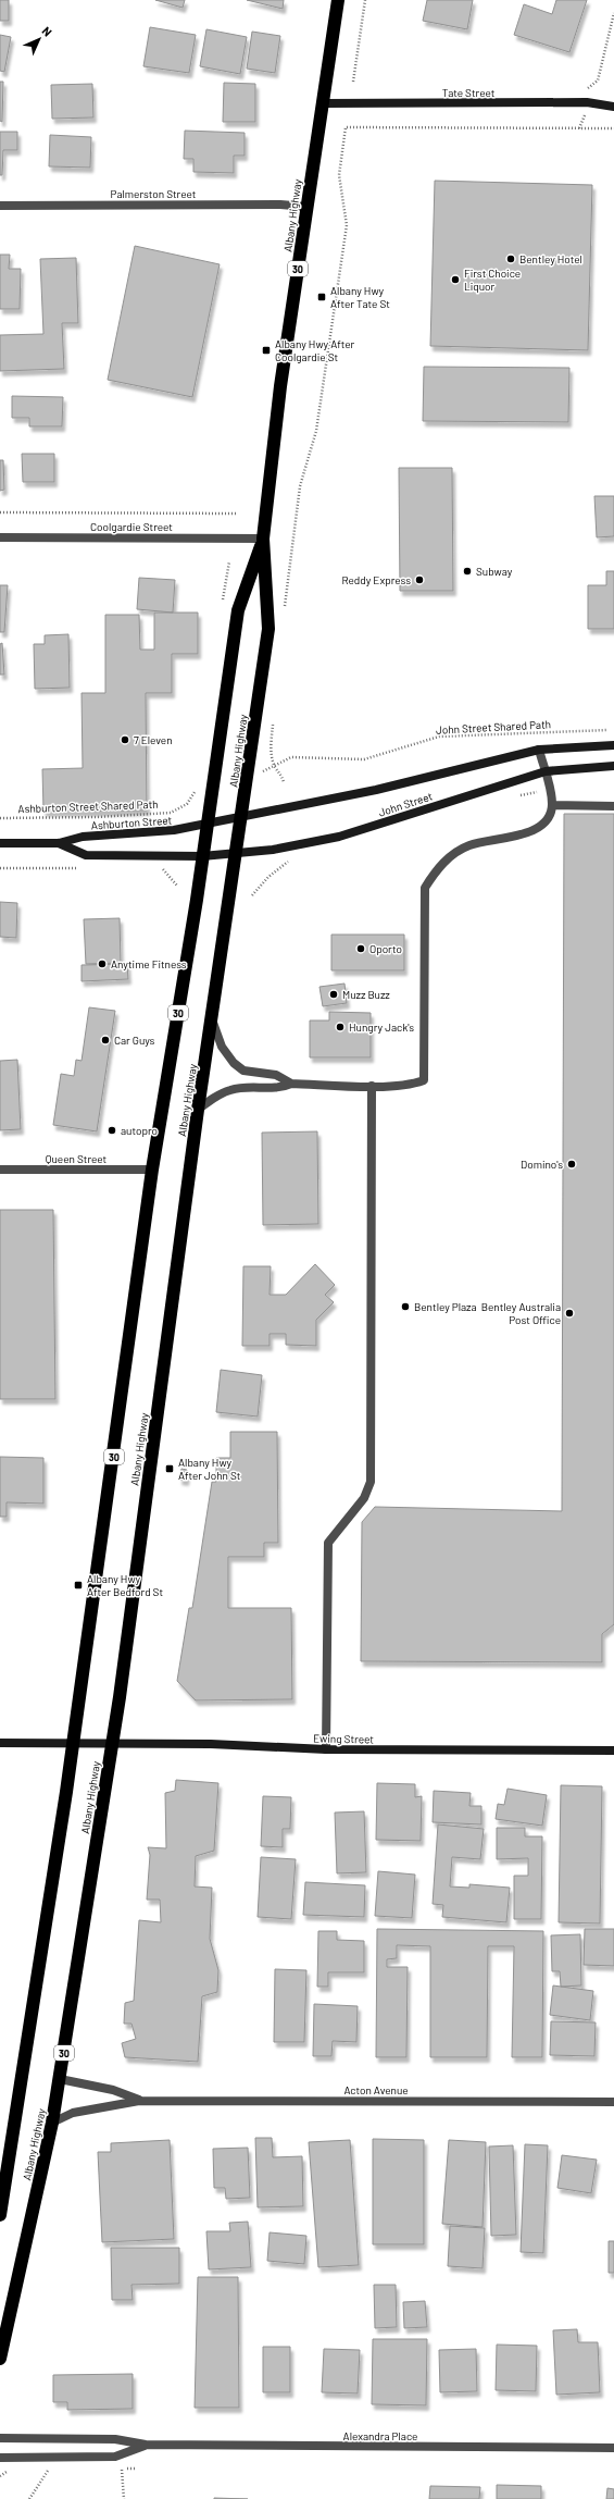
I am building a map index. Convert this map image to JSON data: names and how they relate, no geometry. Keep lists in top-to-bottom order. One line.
{"streets":{"highway":["Albany Highway","30"],"street":["Tate Street","Palmerston Street","Coolgardie Street","John Street","Ashburton Street","Queen Street","Ewing Street","Acton Avenue","Alexandra Place"],"path":["John Street Shared Path","Ashburton Street Shared Path"]},"crossings":[["Tate Street","Albany Highway"],["Palmerston Street","Albany Highway"],["Albany Highway","Coolgardie Street"],["Albany Highway","John Street"],["Albany Highway","Ashburton Street"],["Albany Highway","Queen Street"],["Albany Highway","Ewing Street"],["Albany Highway","Acton Avenue"],["John Street","Ashburton Street"]],"places":{"other":["Bentley Hotel","First Choice Liquor","Subway","Reddy Express","7 Eleven","Oporto","Anytime Fitness","Muzz Buzz","Hungry Jack's","Car Guys","autopro","Domino's","Bentley Plaza","Bentley Australia Post Office"],"transit":["Albany Hwy After Tate St","Albany Hwy After Coolgardie St","Albany Hwy After John St","Albany Hwy After Bedford St"]},"north":"top right"}
